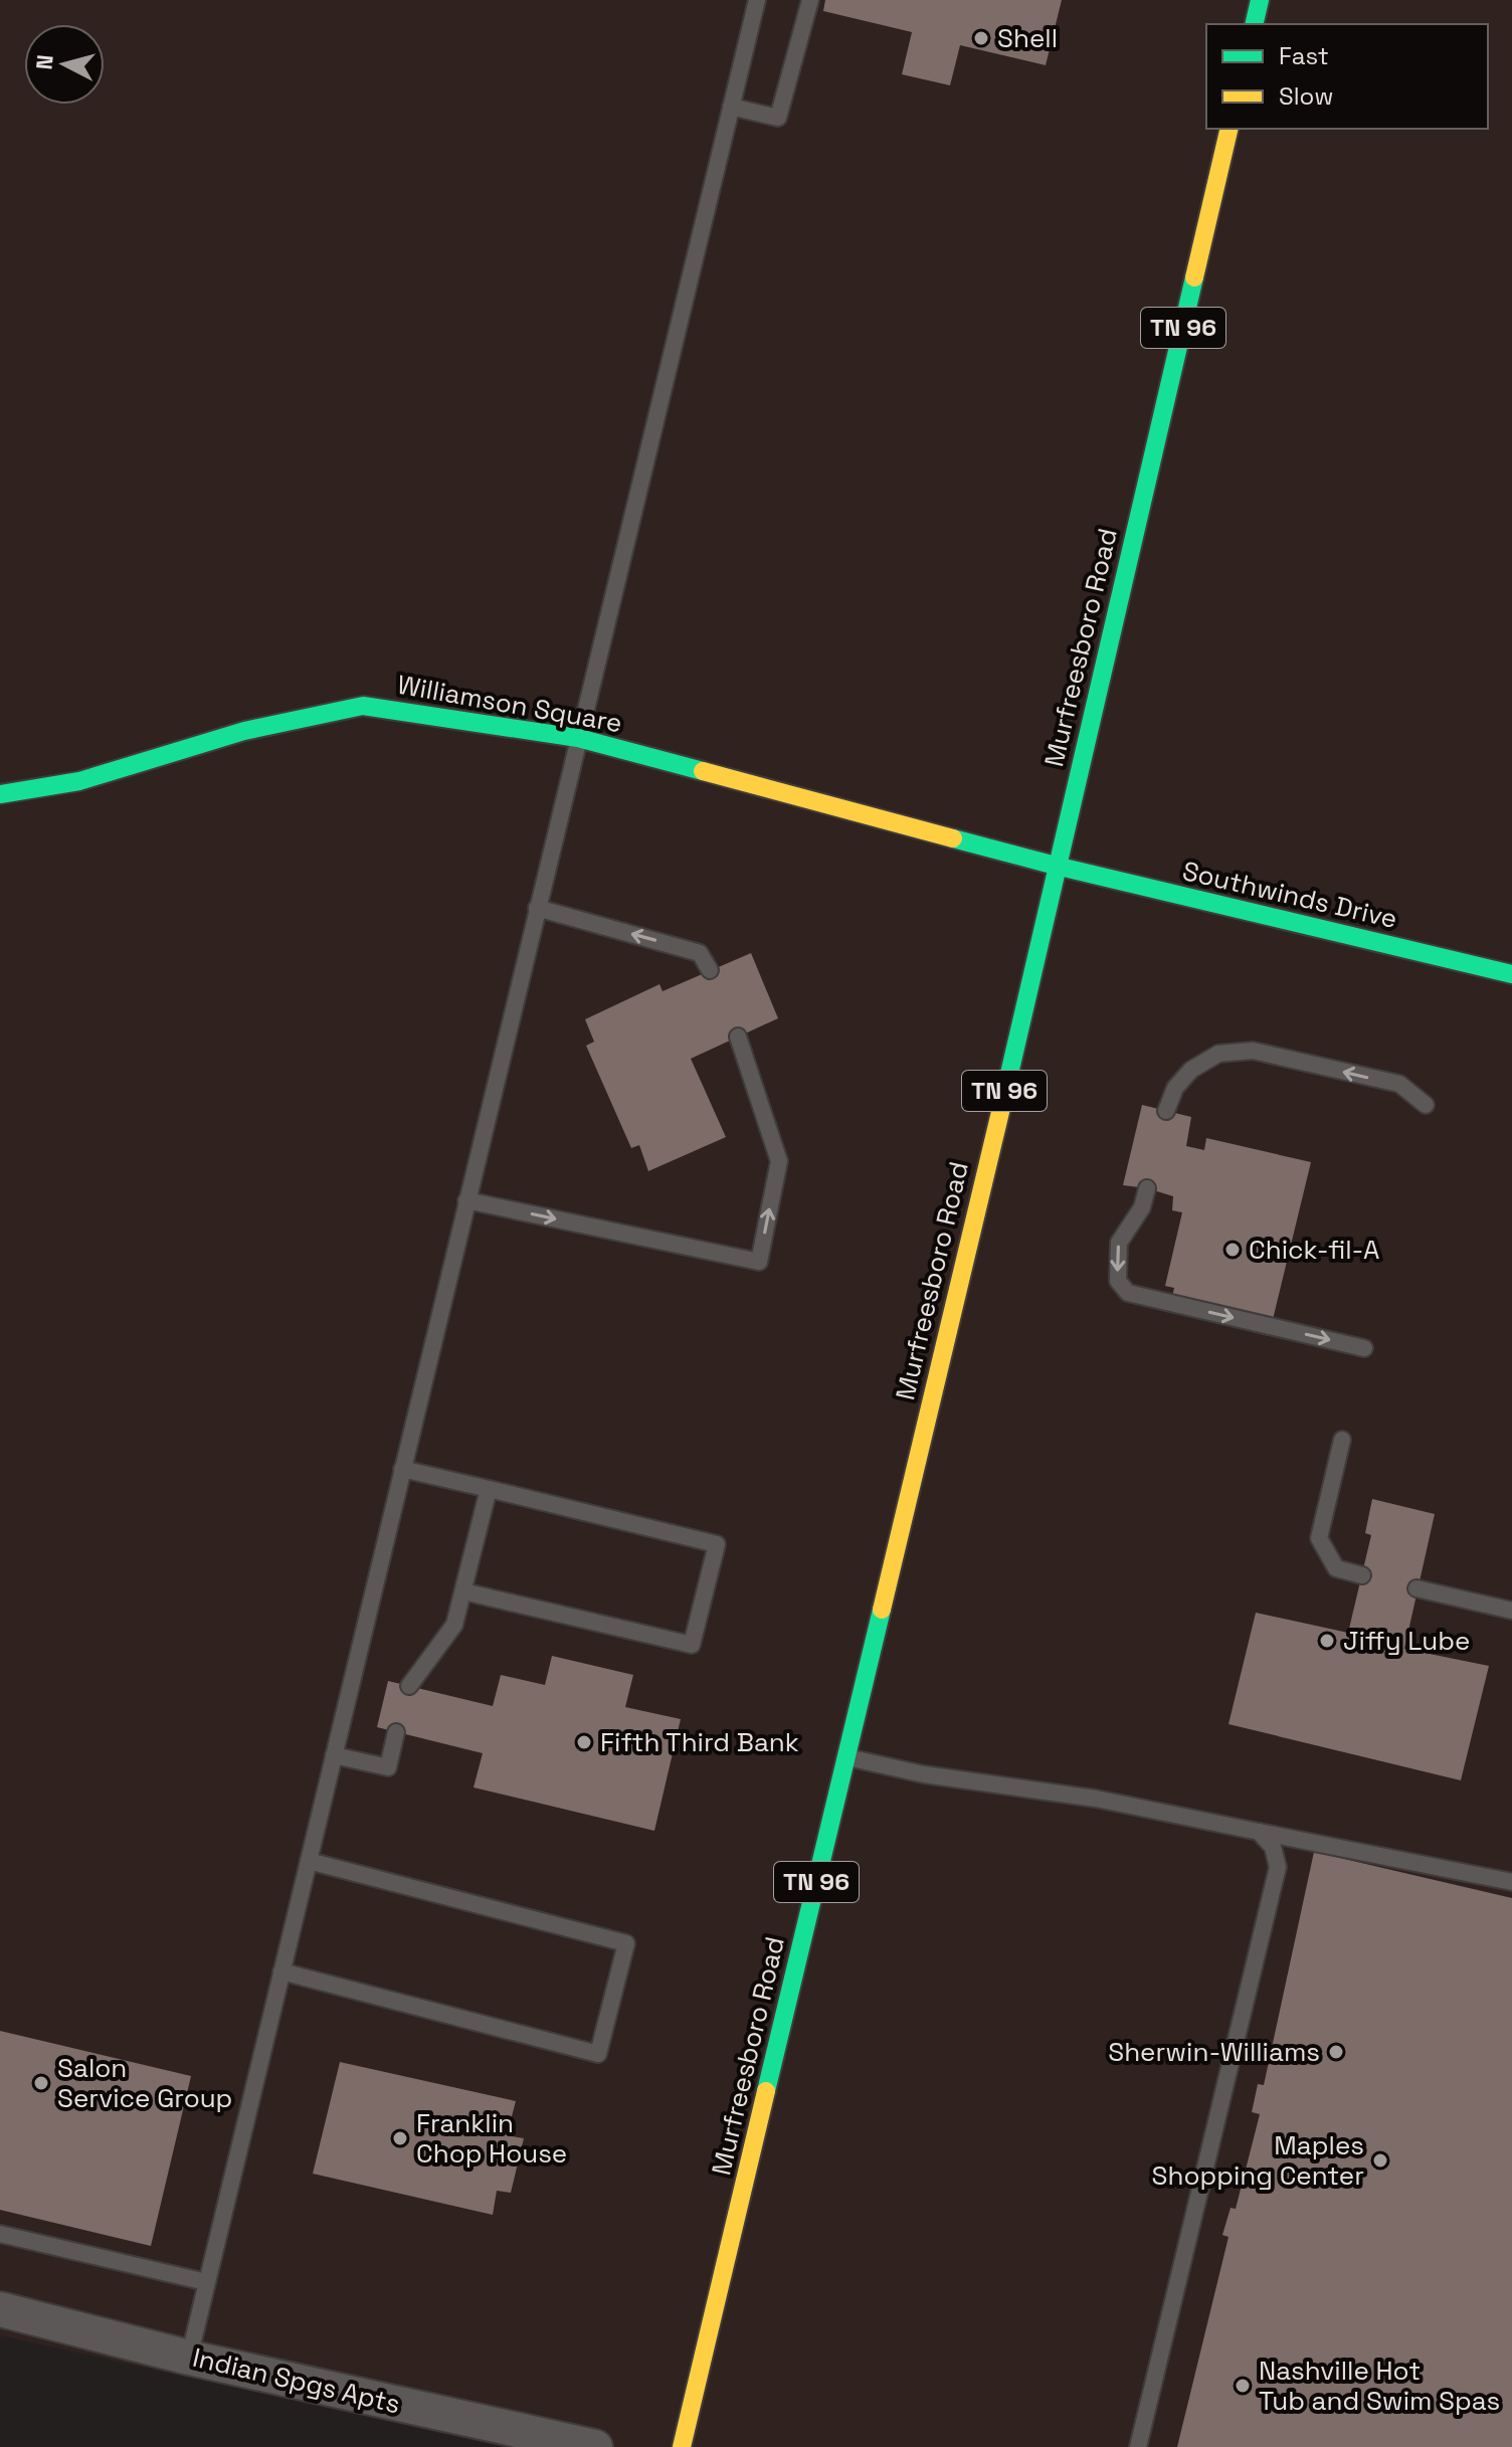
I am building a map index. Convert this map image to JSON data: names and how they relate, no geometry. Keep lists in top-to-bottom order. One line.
{"streets":{"main road":["TN 96","Murfreesboro Road","Williamson Square","Southwinds Drive"],"street":["Indian Spgs Apts"]},"crossings":[["Murfreesboro Road","Williamson Square"],["Murfreesboro Road","Southwinds Drive"],["Williamson Square","Southwinds Drive"]],"places":["Shell","Chick-fil-A","Jiffy Lube","Fifth Third Bank","Sherwin-Williams","Salon Service Group","Franklin Chop House","Maples Shopping Center","Nashville Hot Tub and Swim Spas"],"legend":["Fast","Slow"],"north":"left"}
